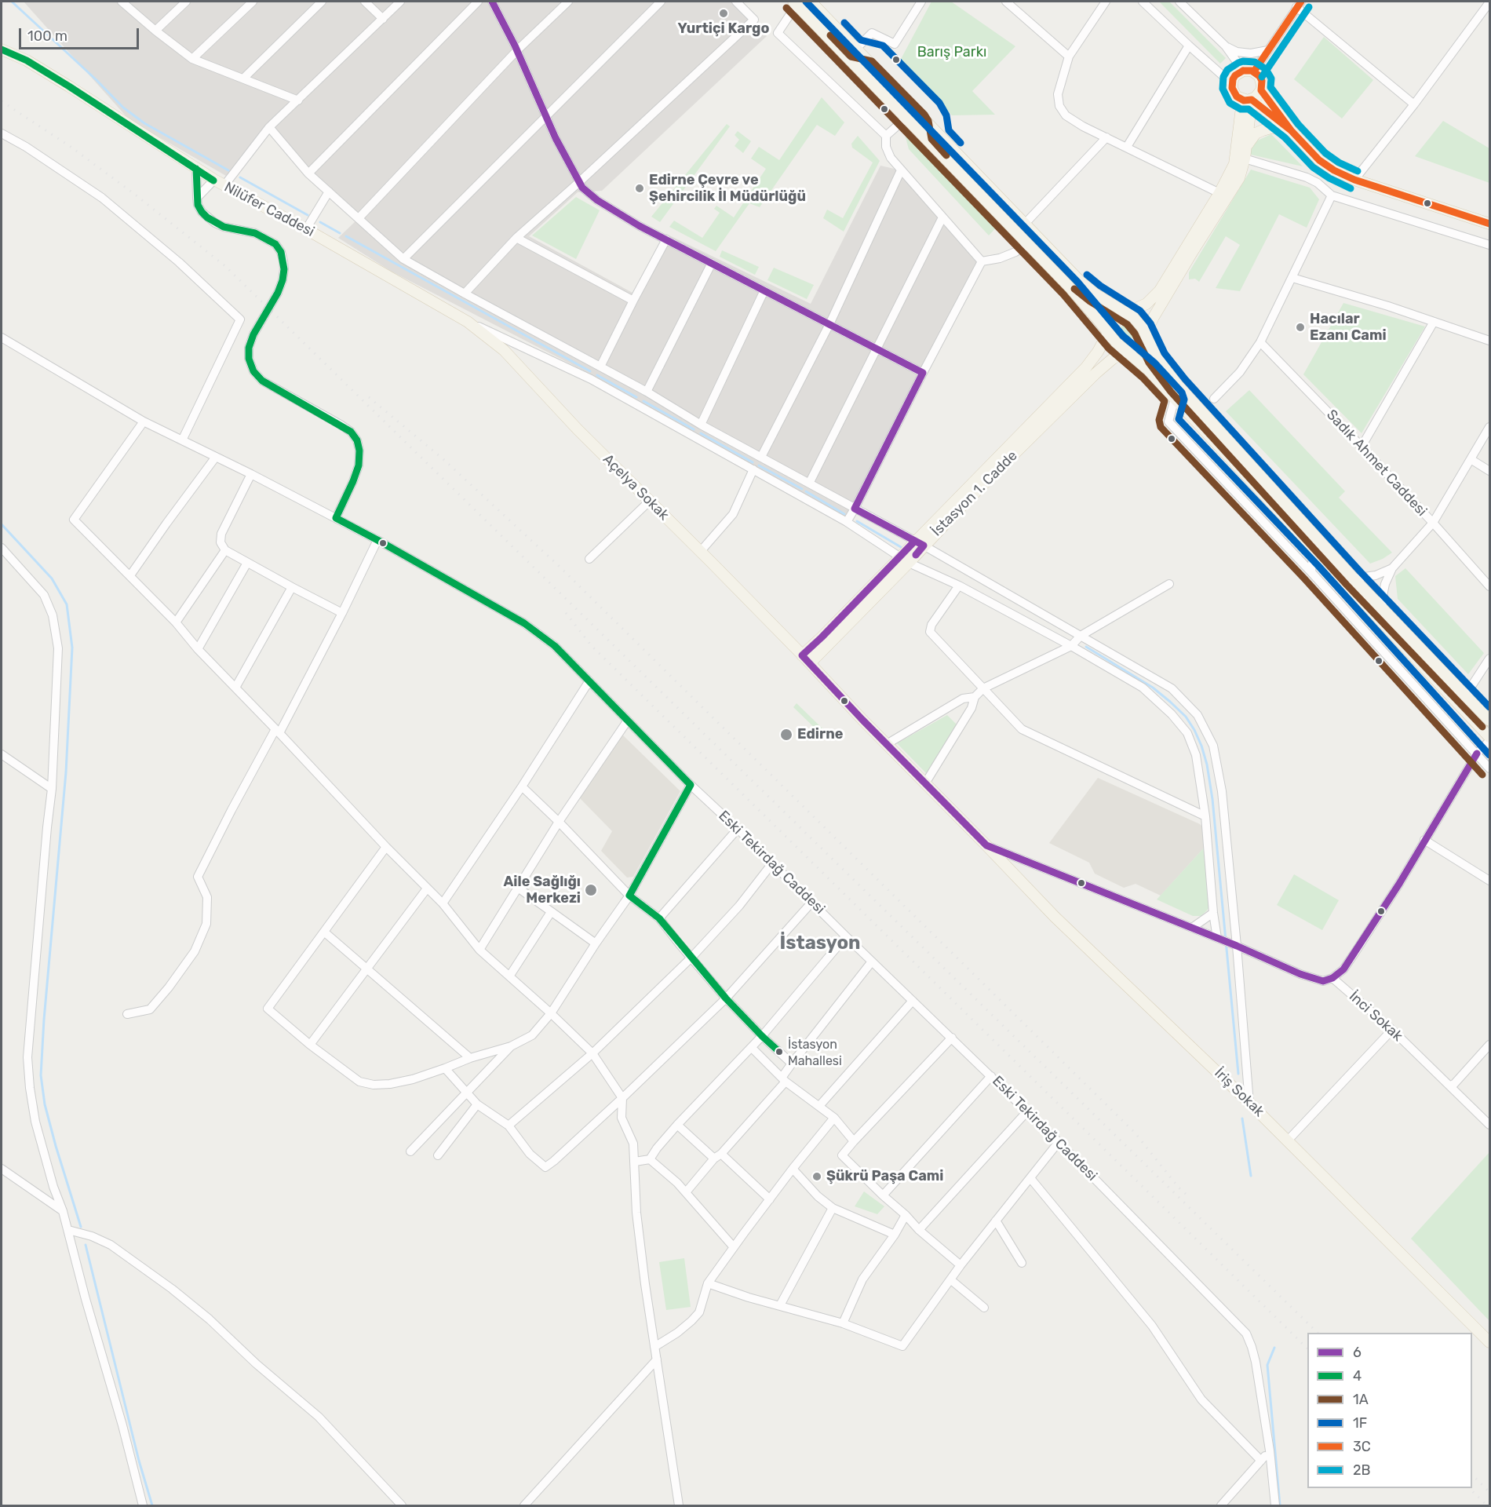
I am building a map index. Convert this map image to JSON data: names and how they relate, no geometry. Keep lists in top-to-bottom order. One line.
{"streets":{"main road":["Nilüfer Caddesi","Açelya Sokak","İstasyon 1. Cadde","İriş Sokak"],"street":["Sadık Ahmet Caddesi","Eski Tekirdağ Caddesi","İnci Sokak"]},"crossings":[["Nilüfer Caddesi","Açelya Sokak"],["Açelya Sokak","İstasyon 1. Cadde"]],"districts":["İstasyon"],"parks":["Barış Parkı"],"places":["Yurtiçi Kargo","Edirne Çevre ve Şehircilik İl Müdürlüğü","Hacılar Ezanı Cami","Edirne","Aile Sağlığı Merkezi","İstasyon Mahallesi","Şükrü Paşa Cami"],"lines":["transit line 6","transit line 1F","transit line 3C","transit line 2B","transit line 1A","transit line 4"],"legend":["6","4","1A","1F","3C","2B"],"scale_bar":"100 m"}
